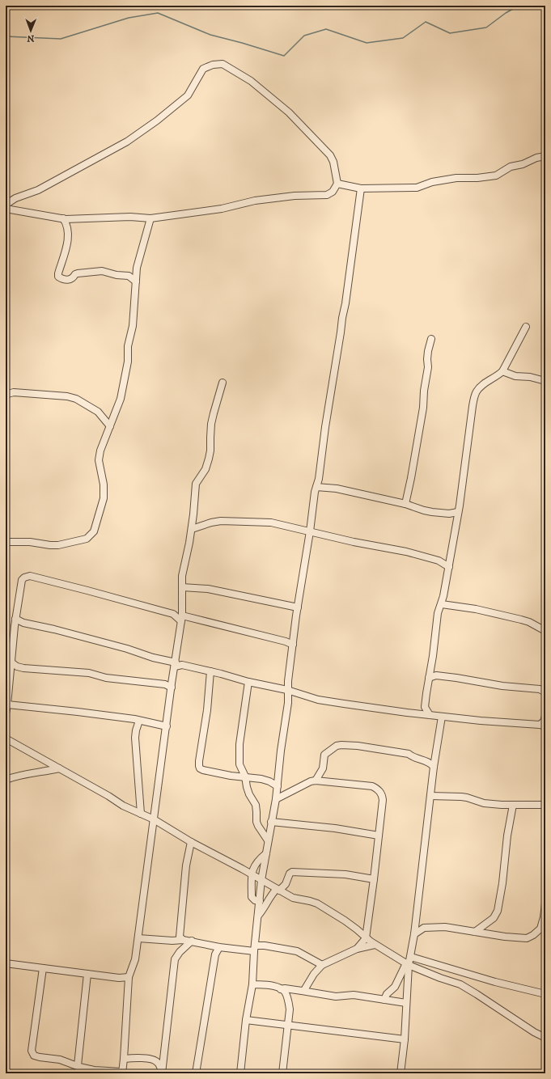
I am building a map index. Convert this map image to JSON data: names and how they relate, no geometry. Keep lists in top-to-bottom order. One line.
{"north":"bottom"}
